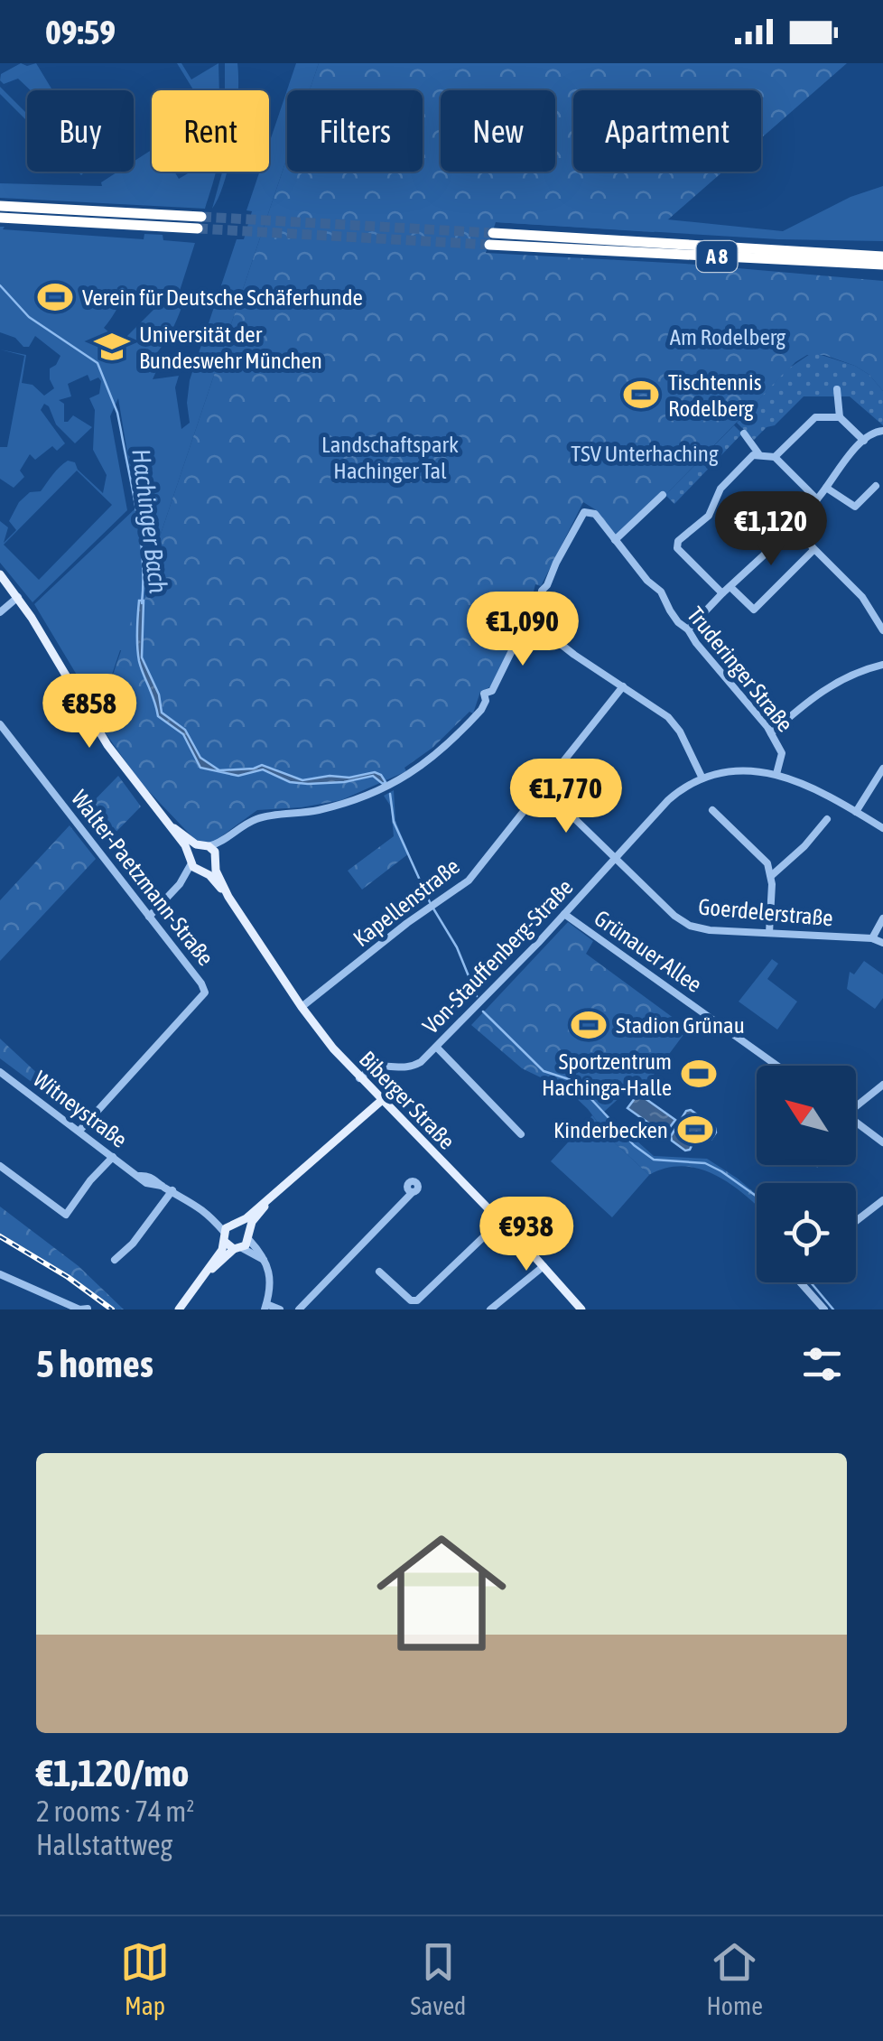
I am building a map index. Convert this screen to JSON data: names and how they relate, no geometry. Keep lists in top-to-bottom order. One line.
{"streets":{"highway":["A 8"],"main road":["Biberger Straße"],"street":["Truderinger Straße","Walter-Paetzmann-Straße","Kapellenstraße","Goerdelerstraße","Grünauer Allee","Von-Stauffenberg-Straße","Witneystraße"]},"crossings":[["Truderinger Straße","Kapellenstraße"],["Truderinger Straße","Von-Stauffenberg-Straße"],["Walter-Paetzmann-Straße","Witneystraße"],["Kapellenstraße","Goerdelerstraße"],["Kapellenstraße","Biberger Straße"],["Goerdelerstraße","Von-Stauffenberg-Straße"],["Grünauer Allee","Von-Stauffenberg-Straße"],["Von-Stauffenberg-Straße","Biberger Straße"]],"water":["Hachinger Bach"],"parks":["Am Rodelberg","Landschaftspark Hachinger Tal","TSV Unterhaching"],"places":{"sports":["Verein für Deutsche Schäferhunde","Tischtennis Rodelberg","Stadion Grünau","Sportzentrum Hachinga-Halle","Kinderbecken"],"school or university":["Universität der Bundeswehr München"]},"north":"top left","page":{"status":"09:59","chip":["Buy","Rent","Filters","New","Apartment"],"price":["€1,120","€1,090","€858","€1,770","€938"],"heading":"5 homes","list":[{"name":"€1,120/mo","note":"2 rooms · 74 m² · Hallstattweg"}],"tabs":["Map","Saved","Home"]}}
